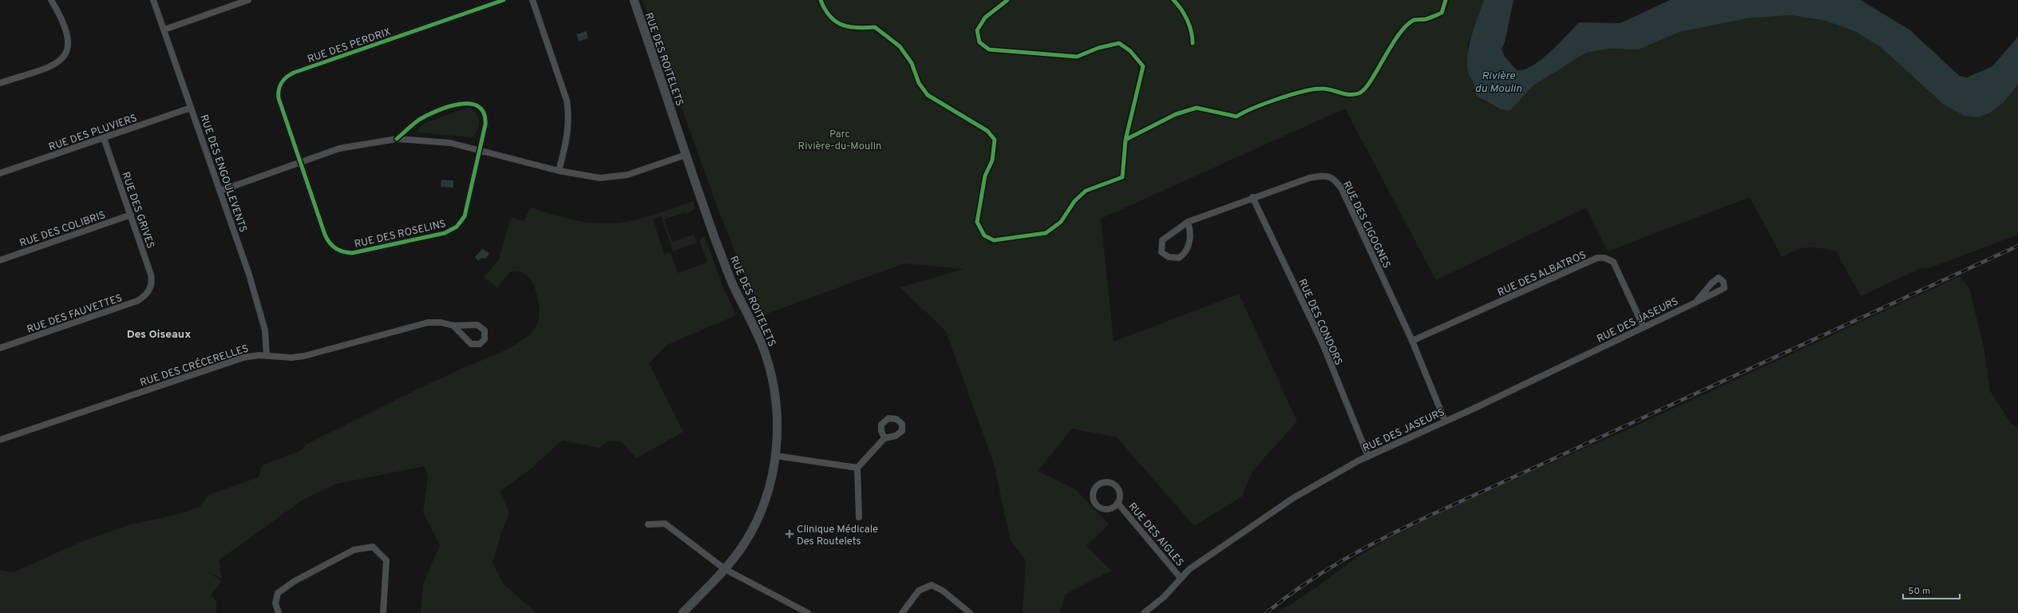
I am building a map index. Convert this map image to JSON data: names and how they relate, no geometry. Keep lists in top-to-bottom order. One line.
{"streets":{"street":["RUE DES PERDRIX","RUE DES ROITELETS","RUE DES PLUVIERS","RUE DES ENGOULEVENTS","RUE DES GRIVES","RUE DES CIGOGNES","RUE DES COLIBRIS","RUE DES ROSELINS","RUE DES ALBATROS","RUE DES FAUVETTES","RUE DES JASEURS","RUE DES CONDORS","RUE DES CRÉCERELLES","RUE DES AIGLES"]},"crossings":[["RUE DES PERDRIX","RUE DES ROSELINS"],["RUE DES PLUVIERS","RUE DES ENGOULEVENTS"],["RUE DES PLUVIERS","RUE DES GRIVES"],["RUE DES ENGOULEVENTS","RUE DES CRÉCERELLES"],["RUE DES GRIVES","RUE DES COLIBRIS"],["RUE DES GRIVES","RUE DES FAUVETTES"],["RUE DES CIGOGNES","RUE DES ALBATROS"],["RUE DES CIGOGNES","RUE DES JASEURS"],["RUE DES CIGOGNES","RUE DES CONDORS"],["RUE DES ALBATROS","RUE DES JASEURS"],["RUE DES JASEURS","RUE DES CONDORS"],["RUE DES JASEURS","RUE DES AIGLES"]],"districts":["Des Oiseaux"],"water":["Rivière du Moulin"],"parks":["Parc Rivière-du-Moulin"],"places":{"health":["Clinique Médicale Des Routelets"]},"scale_bar":"50 m"}
